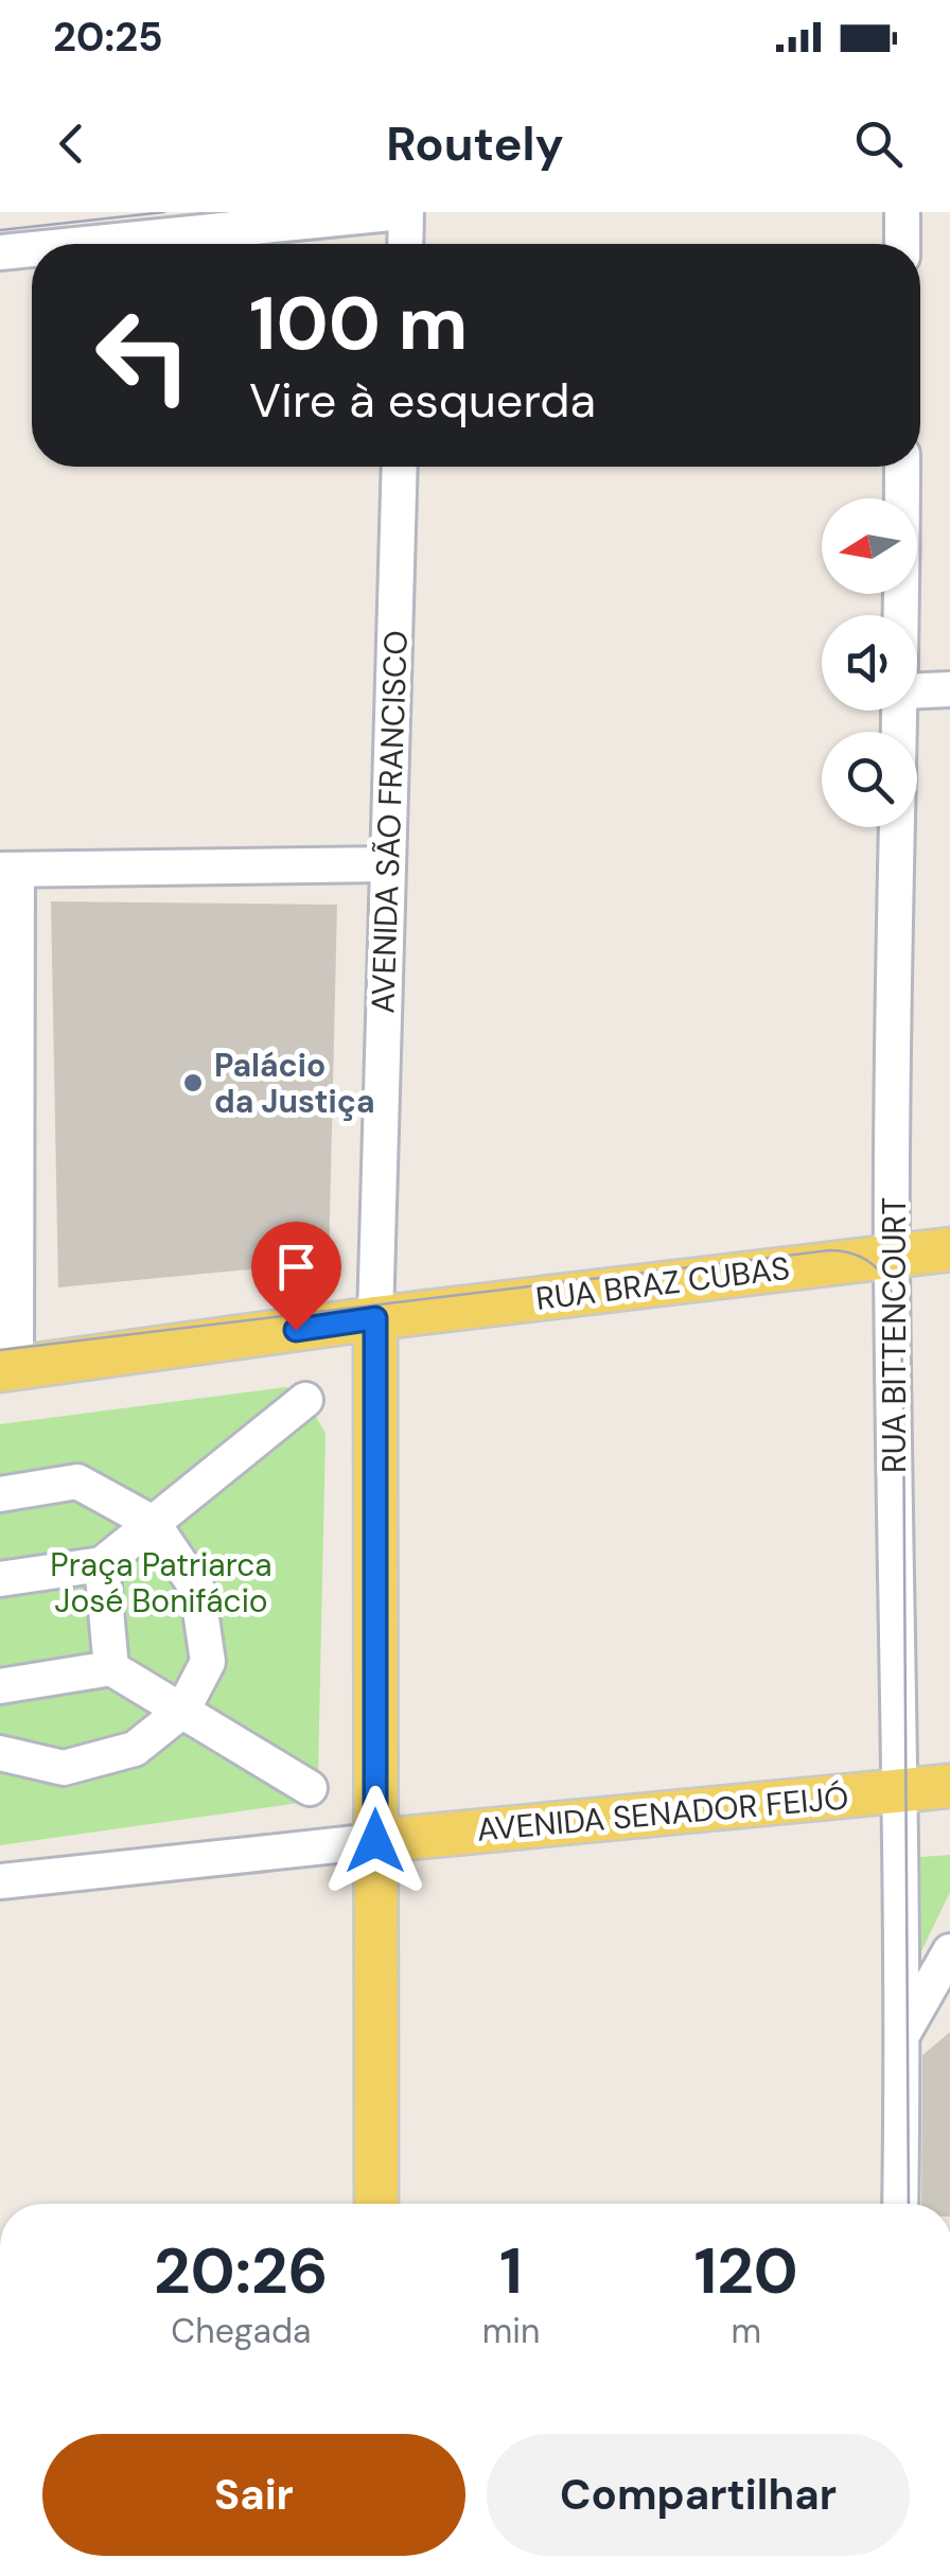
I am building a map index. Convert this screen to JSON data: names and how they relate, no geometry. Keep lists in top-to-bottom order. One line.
{"streets":{"main road":["RUA BRAZ CUBAS","AVENIDA SENADOR FEIJÓ"],"street":["AVENIDA SÃO FRANCISCO","RUA BITTENCOURT"]},"crossings":[["AVENIDA SÃO FRANCISCO","RUA BRAZ CUBAS"],["RUA BRAZ CUBAS","RUA BITTENCOURT"],["RUA BITTENCOURT","AVENIDA SENADOR FEIJÓ"]],"parks":["Praça Patriarca José Bonifácio"],"places":["Palácio da Justiça"],"north":"left","page":{"status":"20:25","header":"Routely","turn":["100 m","Vire à esquerda"],"eta":["20:26","Chegada","1","min","120","m"],"buttons":["Sair","Compartilhar"]}}
